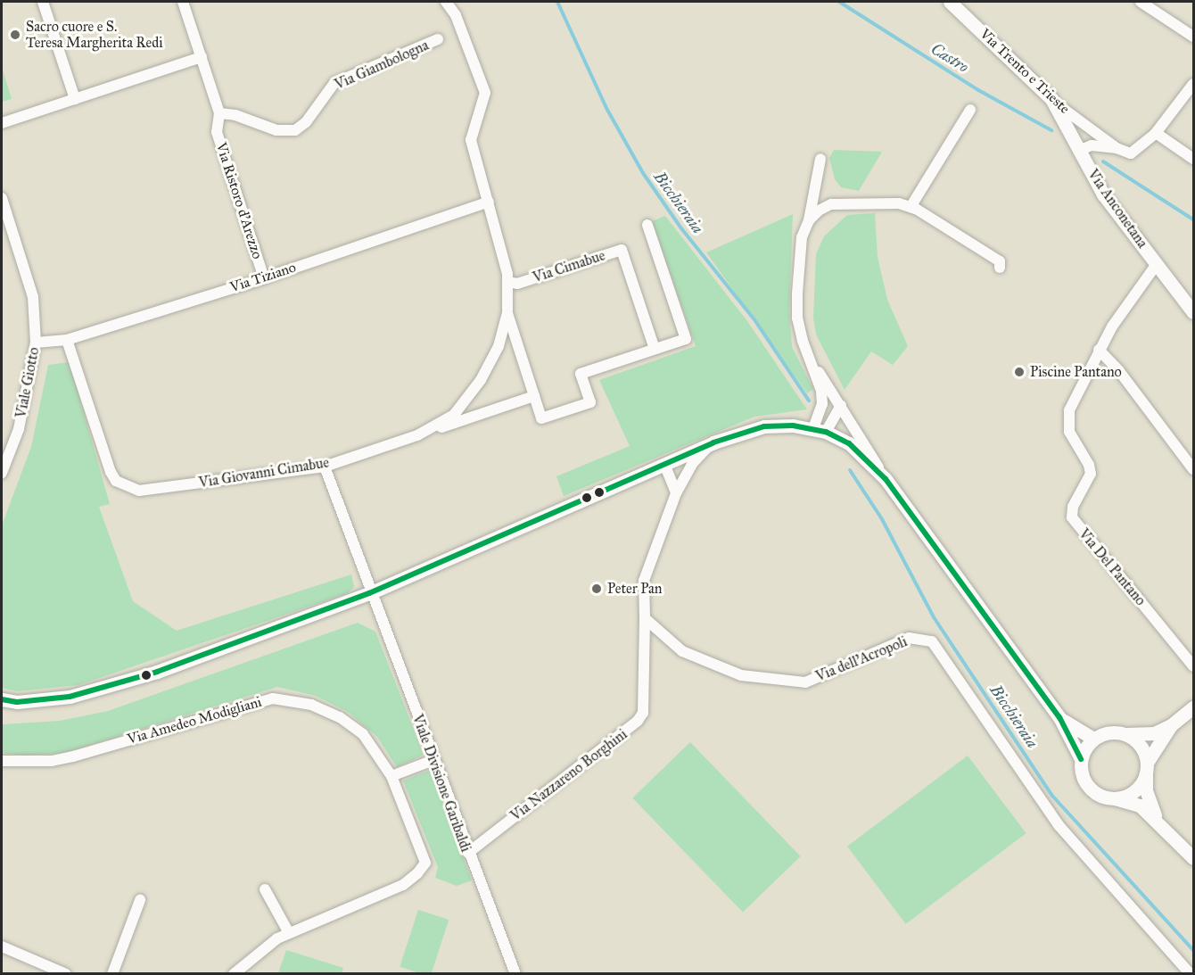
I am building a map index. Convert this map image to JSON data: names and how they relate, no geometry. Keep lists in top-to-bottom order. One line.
{"streets":{"main road":["Via Trento e Trieste","Via Anconetana"],"street":["Via Giambologna","Via Ristoro d'Arezzo","Via Cimabue","Via Tiziano","Viale Giotto","Via Giovanni Cimabue","Via Del Pantano","Via dell'Acropoli","Via Amedeo Modigliani","Via Nazzareno Borghini","Viale Divisione Garibaldi"]},"crossings":[["Via Giambologna","Via Ristoro d'Arezzo"],["Via Trento e Trieste","Via Anconetana"],["Via Ristoro d'Arezzo","Via Tiziano"],["Via Anconetana","Via Del Pantano"],["Via Cimabue","Via Giovanni Cimabue"],["Via Tiziano","Viale Giotto"],["Via Tiziano","Via Giovanni Cimabue"],["Via dell'Acropoli","Via Nazzareno Borghini"],["Via Nazzareno Borghini","Viale Divisione Garibaldi"]],"water":["Castro","Bicchieraia"],"places":["Sacro cuore e S. Teresa Margherita Redi","Piscine Pantano","Peter Pan"]}
